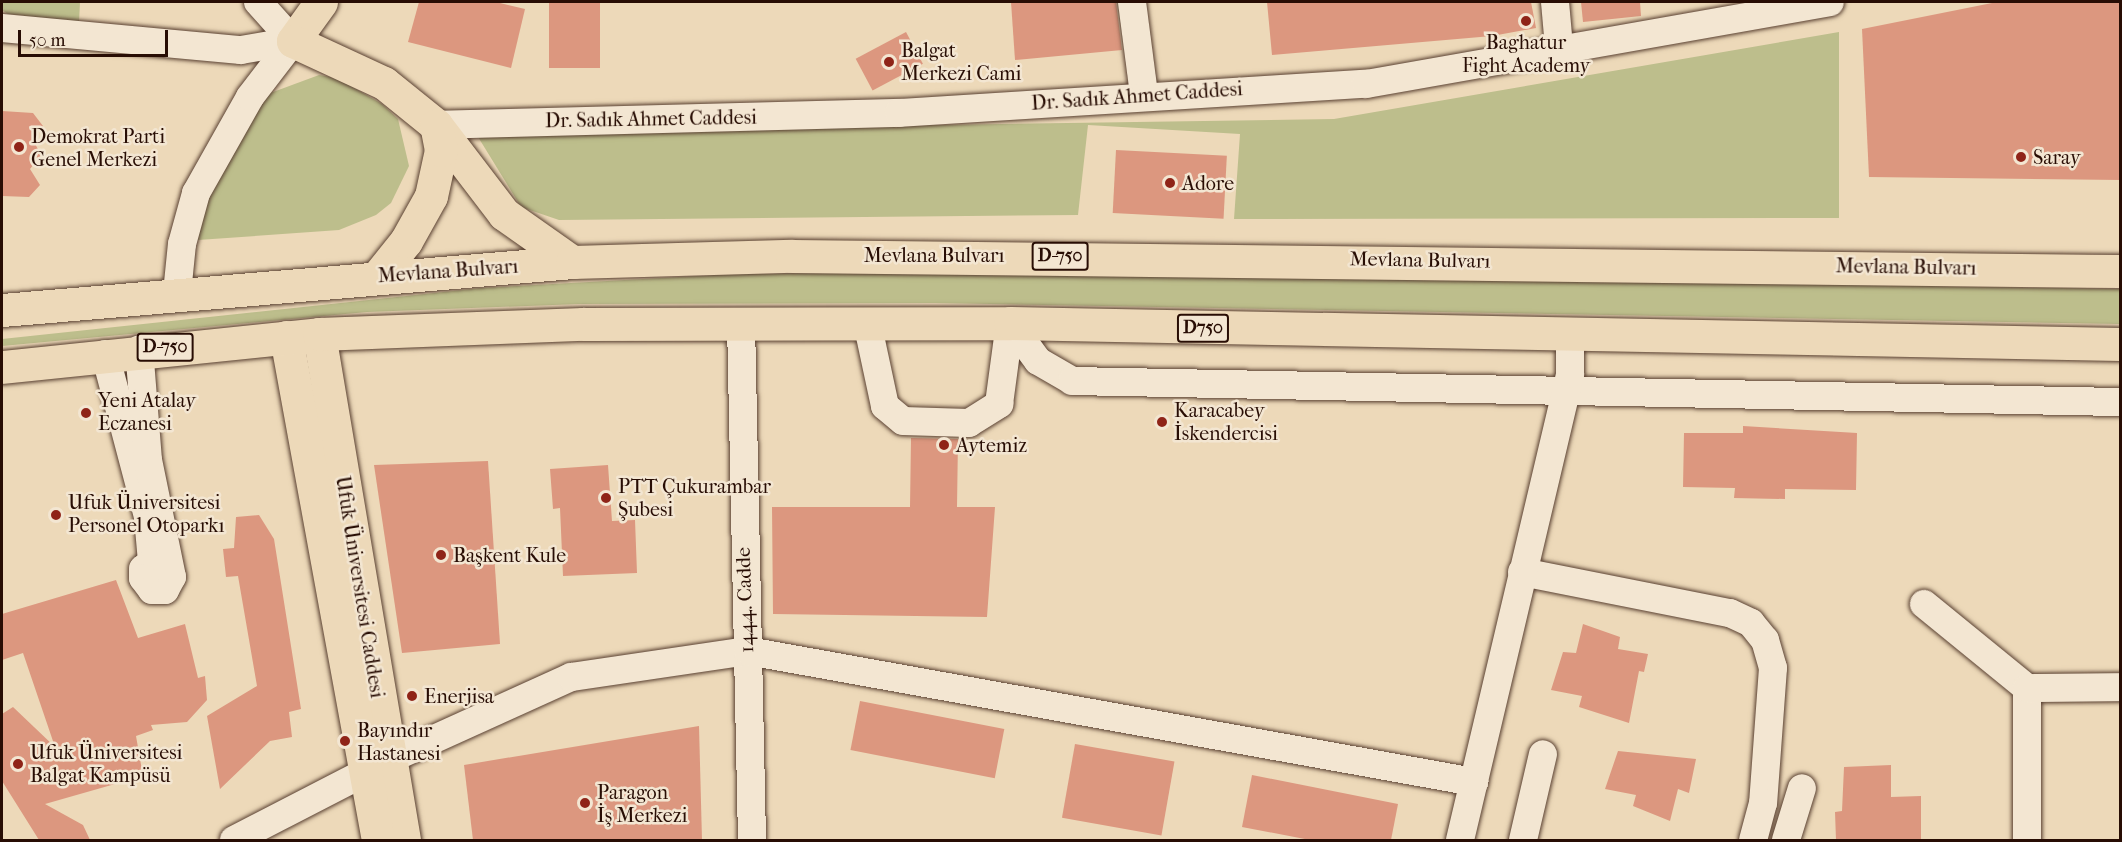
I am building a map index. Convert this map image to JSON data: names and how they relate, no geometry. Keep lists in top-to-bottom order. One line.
{"streets":{"main road":["Mevlana Bulvarı","D-750","D750","Ufuk Üniversitesi Caddesi"],"street":["Dr. Sadık Ahmet Caddesi","1444. Cadde"]},"crossings":[["D-750","D750"],["D-750","Ufuk Üniversitesi Caddesi"],["D750","Ufuk Üniversitesi Caddesi"],["D750","1444. Cadde"]],"places":["Baghatur Fight Academy","Balgat Merkezi Cami","Demokrat Parti Genel Merkezi","Saray","Adore","Yeni Atalay Eczanesi","Karacabey İskendercisi","Aytemiz","PTT Çukurambar Şubesi","Ufuk Üniversitesi Personel Otoparkı","Başkent Kule","Enerjisa","Bayındır Hastanesi","Ufuk Üniversitesi Balgat Kampüsü","Paragon İş Merkezi"],"scale_bar":"50 m"}
